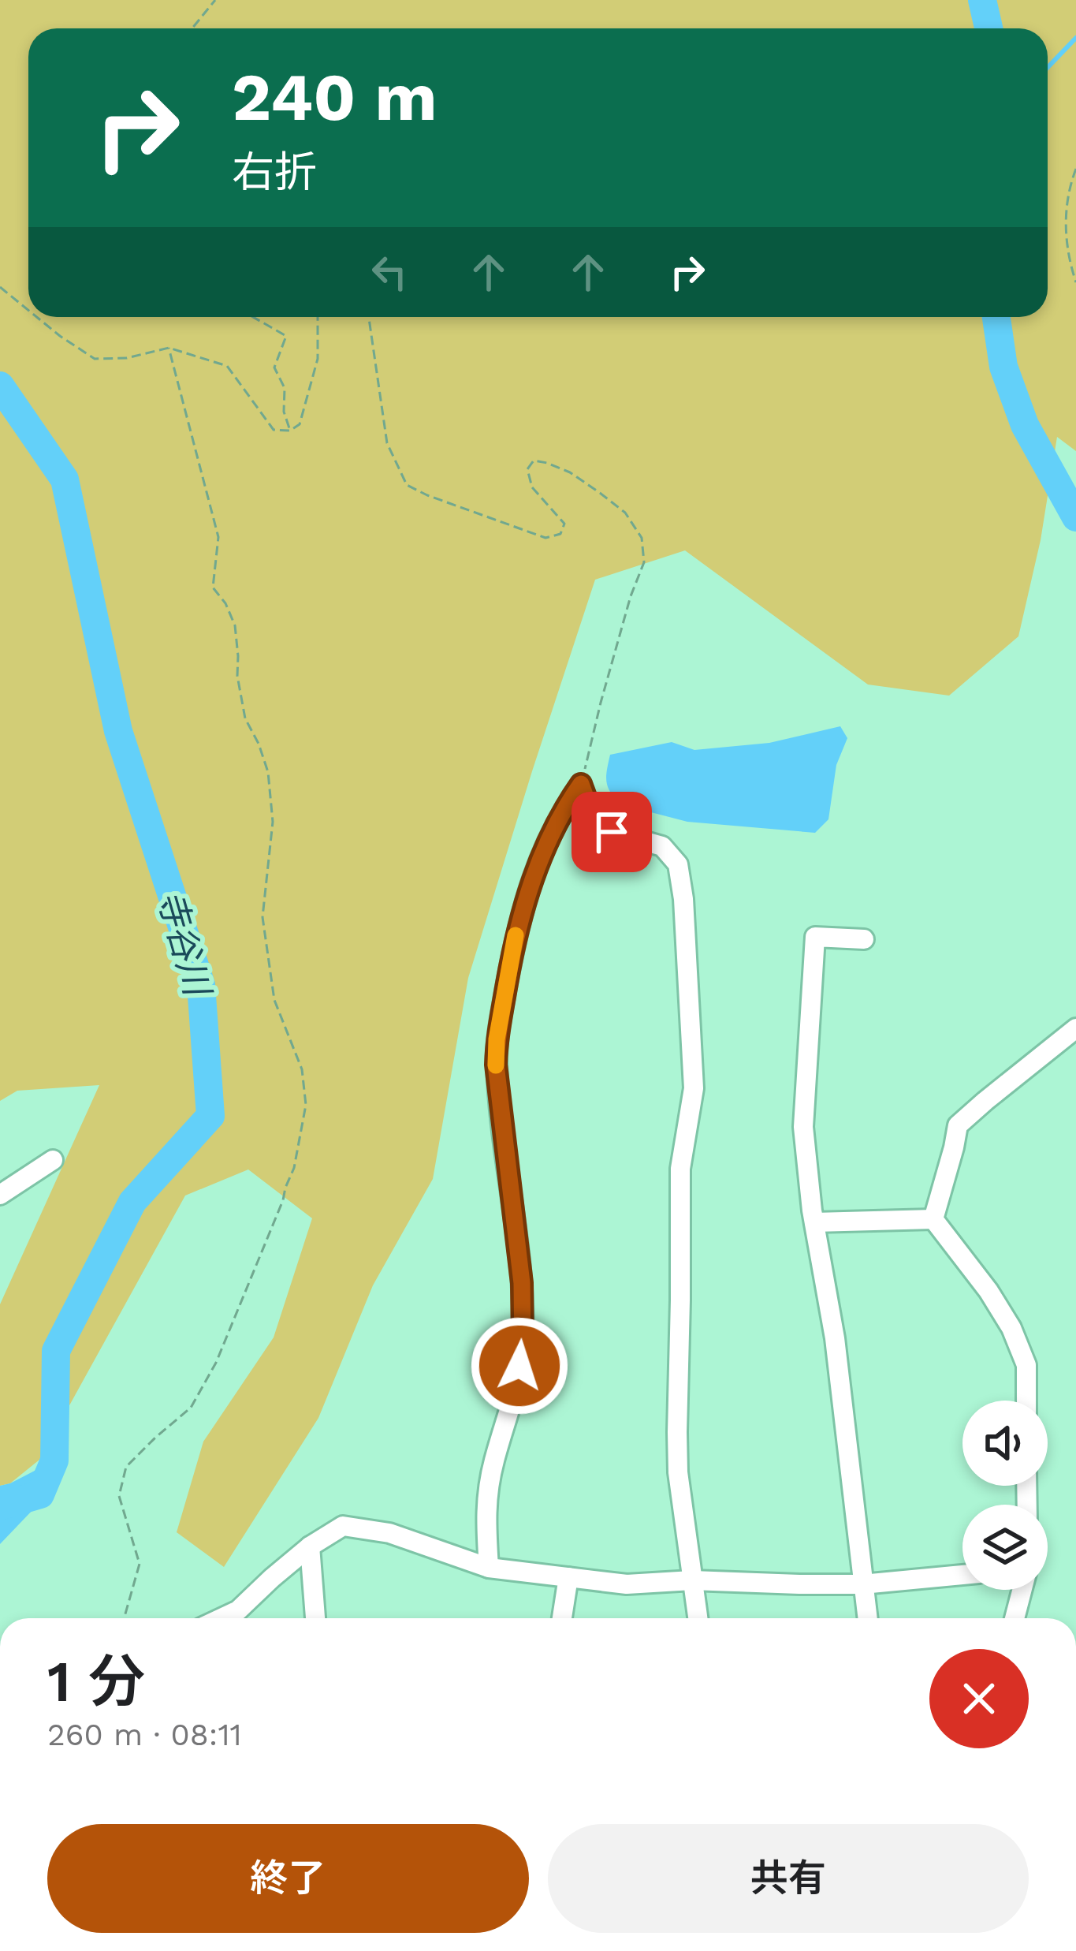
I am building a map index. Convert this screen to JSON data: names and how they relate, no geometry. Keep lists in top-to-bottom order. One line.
{"water":["寺谷川"],"page":{"turn":["240 m","右折"],"heading":["1 分","260 m · 08:11"],"buttons":["終了","共有"]}}
